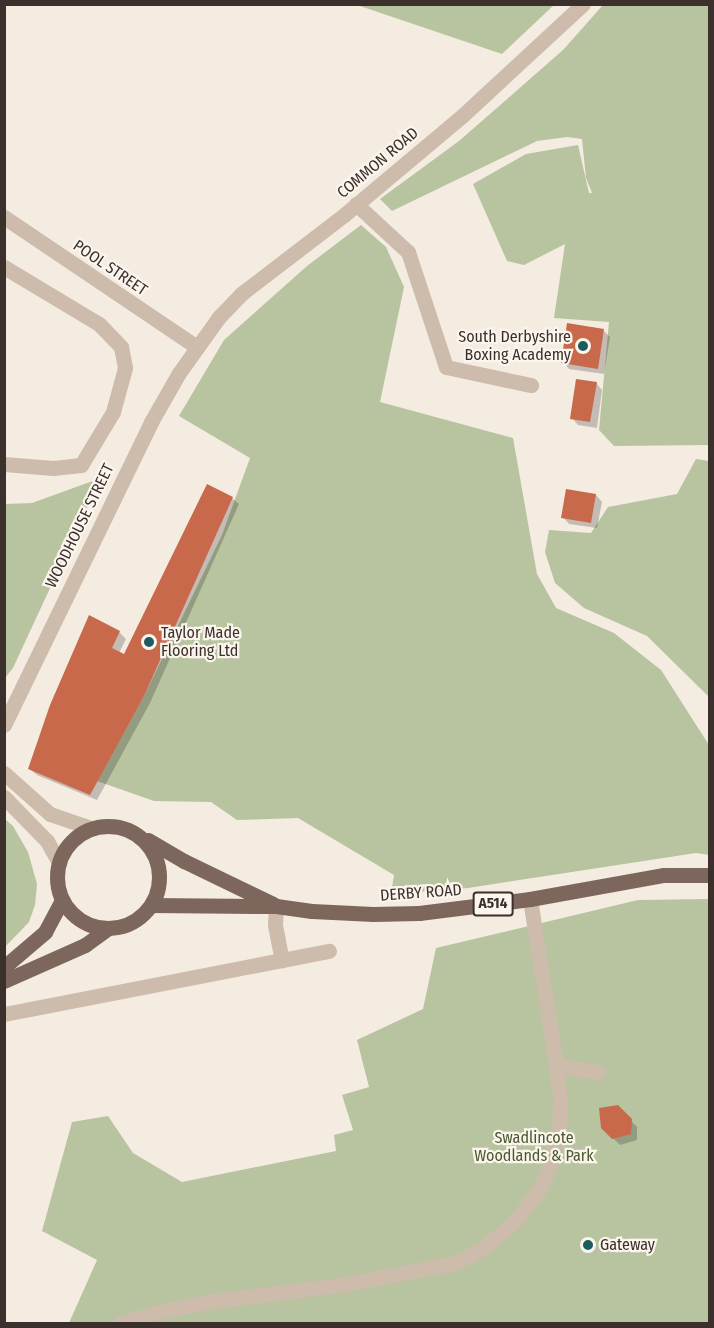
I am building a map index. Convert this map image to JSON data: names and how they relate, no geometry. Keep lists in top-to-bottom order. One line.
{"streets":{"main road":["DERBY ROAD","A514"],"street":["COMMON ROAD","POOL STREET","WOODHOUSE STREET"]},"crossings":[["COMMON ROAD","POOL STREET"],["COMMON ROAD","WOODHOUSE STREET"],["POOL STREET","WOODHOUSE STREET"]],"parks":["Swadlincote Woodlands & Park"],"places":["South Derbyshire Boxing Academy","Taylor Made Flooring Ltd","Gateway"]}
